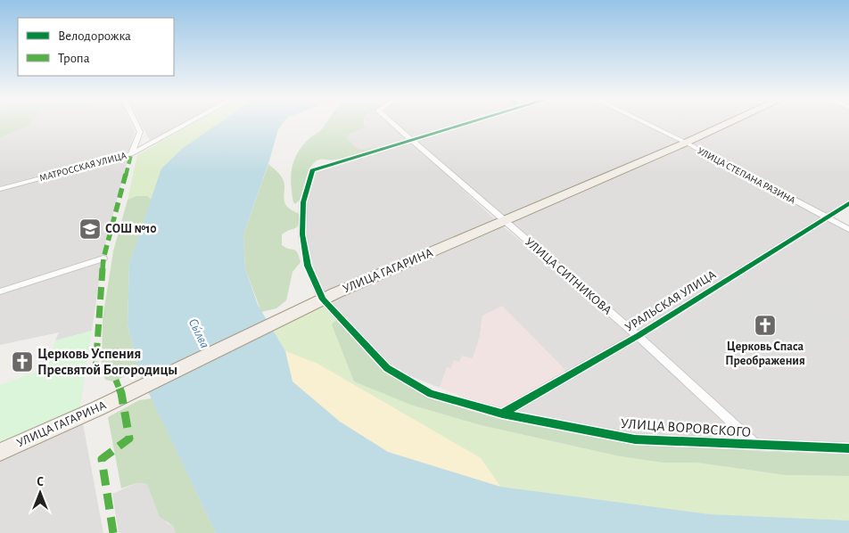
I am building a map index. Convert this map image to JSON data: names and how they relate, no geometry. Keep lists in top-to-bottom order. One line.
{"streets":{"main road":["УЛИЦА ГАГАРИНА"],"street":["МАТРОССКАЯ УЛИЦА","УЛИЦА СТЕПАНА РАЗИНА","УЛИЦА СИТНИКОВА","УРАЛЬСКАЯ УЛИЦА","УЛИЦА ВОРОВСКОГО"]},"crossings":[["УЛИЦА СТЕПАНА РАЗИНА","УЛИЦА ГАГАРИНА"],["УЛИЦА СТЕПАНА РАЗИНА","УРАЛЬСКАЯ УЛИЦА"],["УЛИЦА ГАГАРИНА","УЛИЦА СИТНИКОВА"],["УЛИЦА ГАГАРИНА","УЛИЦА ВОРОВСКОГО"],["УЛИЦА СИТНИКОВА","УРАЛЬСКАЯ УЛИЦА"],["УЛИЦА СИТНИКОВА","УЛИЦА ВОРОВСКОГО"],["УРАЛЬСКАЯ УЛИЦА","УЛИЦА ВОРОВСКОГО"]],"water":["Сы́лва"],"places":{"school or university":["СОШ №10"],"church":["Церковь Спаса Преображения","Церковь Успения Пресвятой Богородицы"]},"legend":["Велодорожка","Тропа"],"north":"top"}
